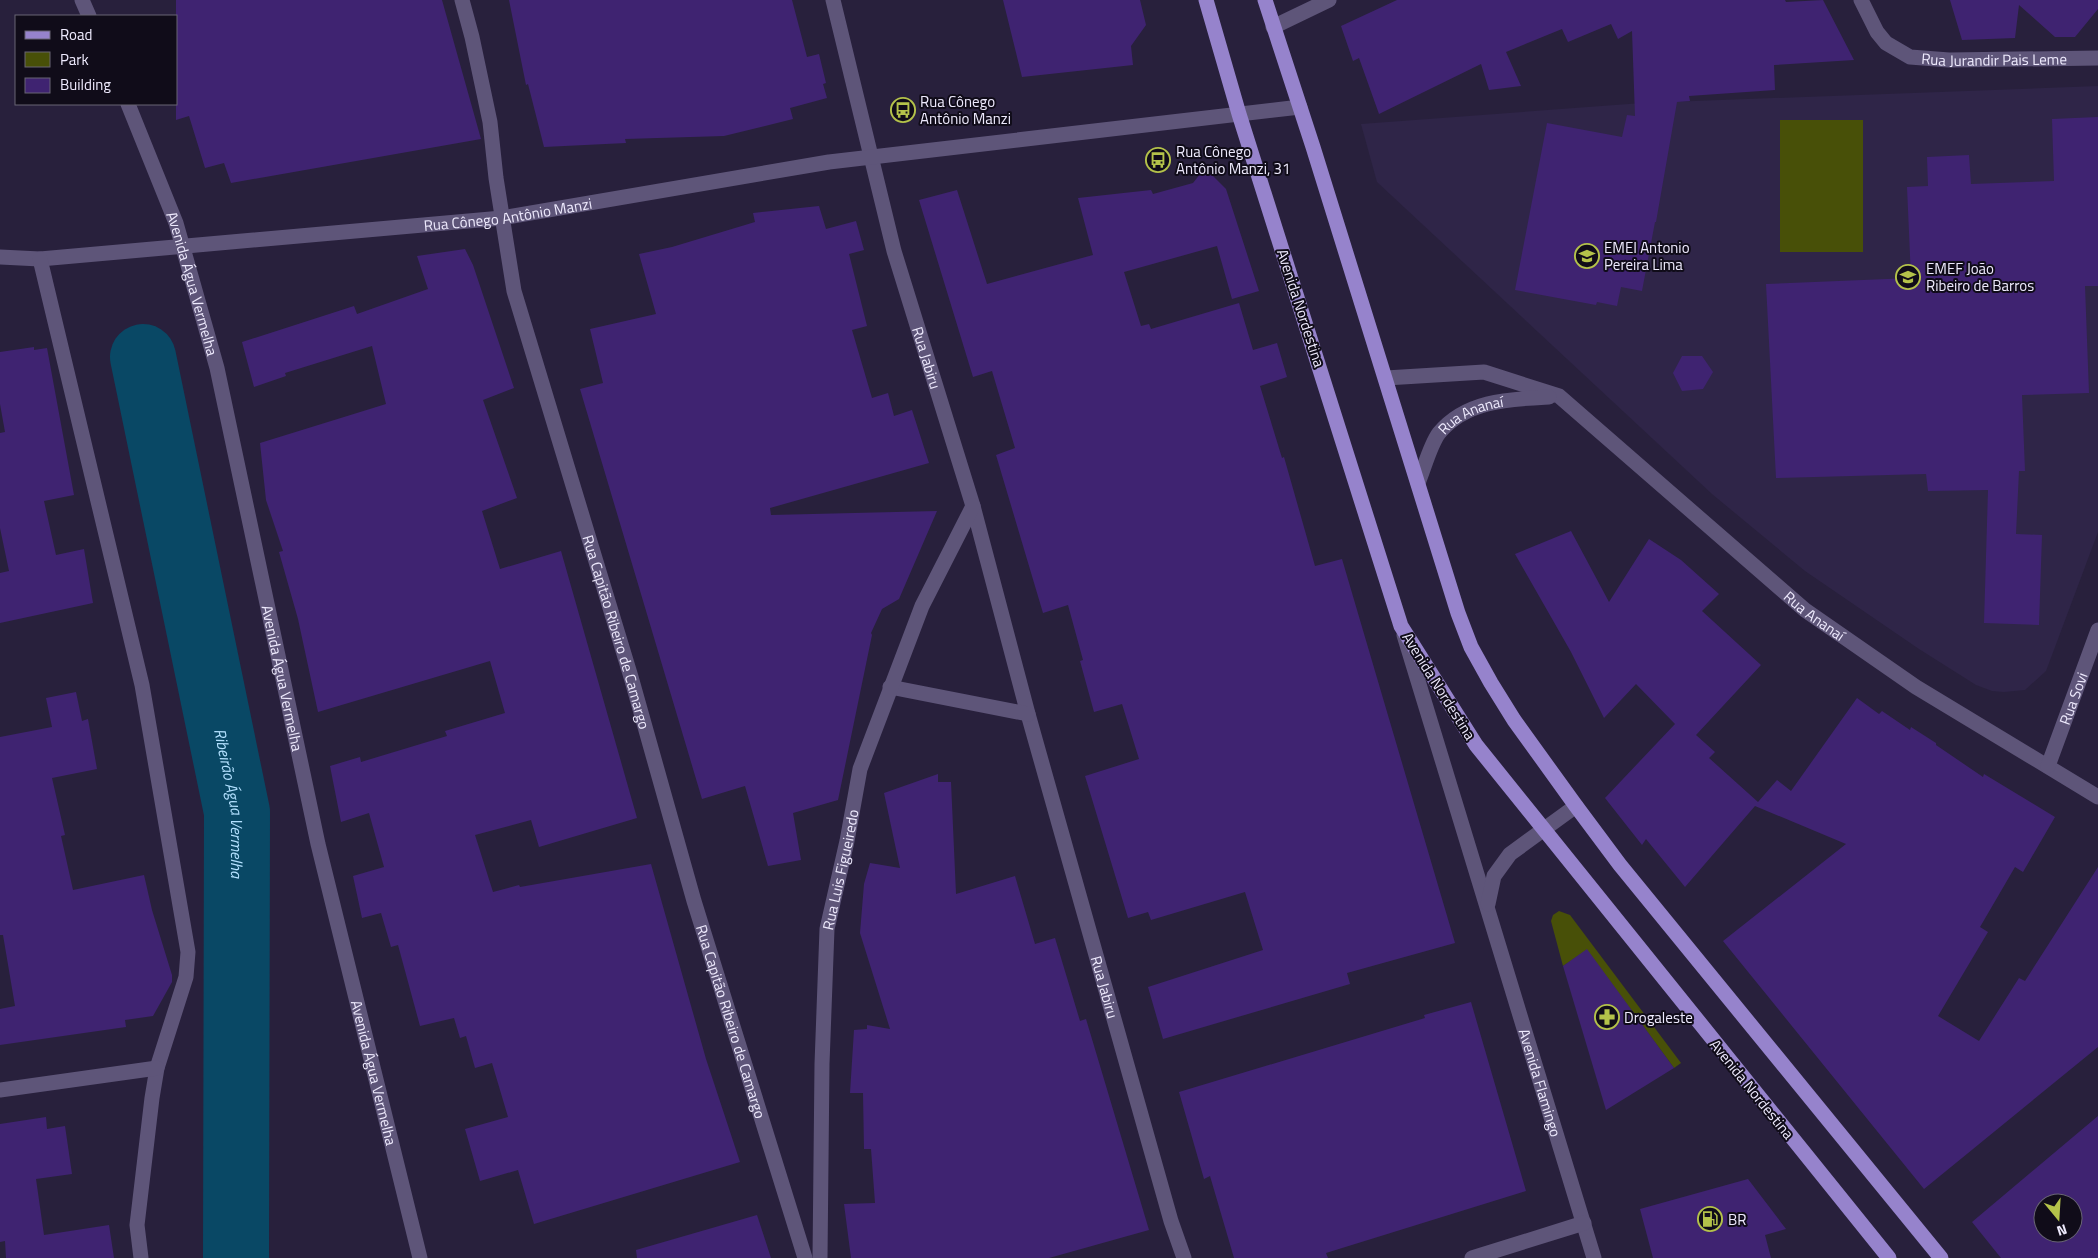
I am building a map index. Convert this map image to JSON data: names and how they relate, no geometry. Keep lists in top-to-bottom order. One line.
{"streets":{"main road":["Avenida Nordestina"],"street":["Rua Jurandir Pais Leme","Rua Cônego Antônio Manzi","Avenida Água Vermelha","Rua Jabiru","Rua Ananaí","Rua Capitão Ribeiro de Camargo","Rua Sovi","Rua Luis Figueiredo","Avenida Flamingo"]},"crossings":[["Rua Cônego Antônio Manzi","Avenida Água Vermelha"],["Rua Cônego Antônio Manzi","Avenida Nordestina"],["Rua Cônego Antônio Manzi","Rua Jabiru"],["Rua Cônego Antônio Manzi","Rua Capitão Ribeiro de Camargo"],["Avenida Nordestina","Avenida Flamingo"],["Rua Jabiru","Rua Luis Figueiredo"],["Rua Ananaí","Rua Sovi"]],"water":["Ribeirão Água Vermelha"],"places":{"bus stop":["Rua Cônego Antônio Manzi","Rua Cônego Antônio Manzi, 31"],"school or university":["EMEI Antonio Pereira Lima","EMEF João Ribeiro de Barros"],"pharmacy":["Drogaleste"],"fuel station":["BR"]},"legend":["Road","Park","Building"],"north":"bottom"}
